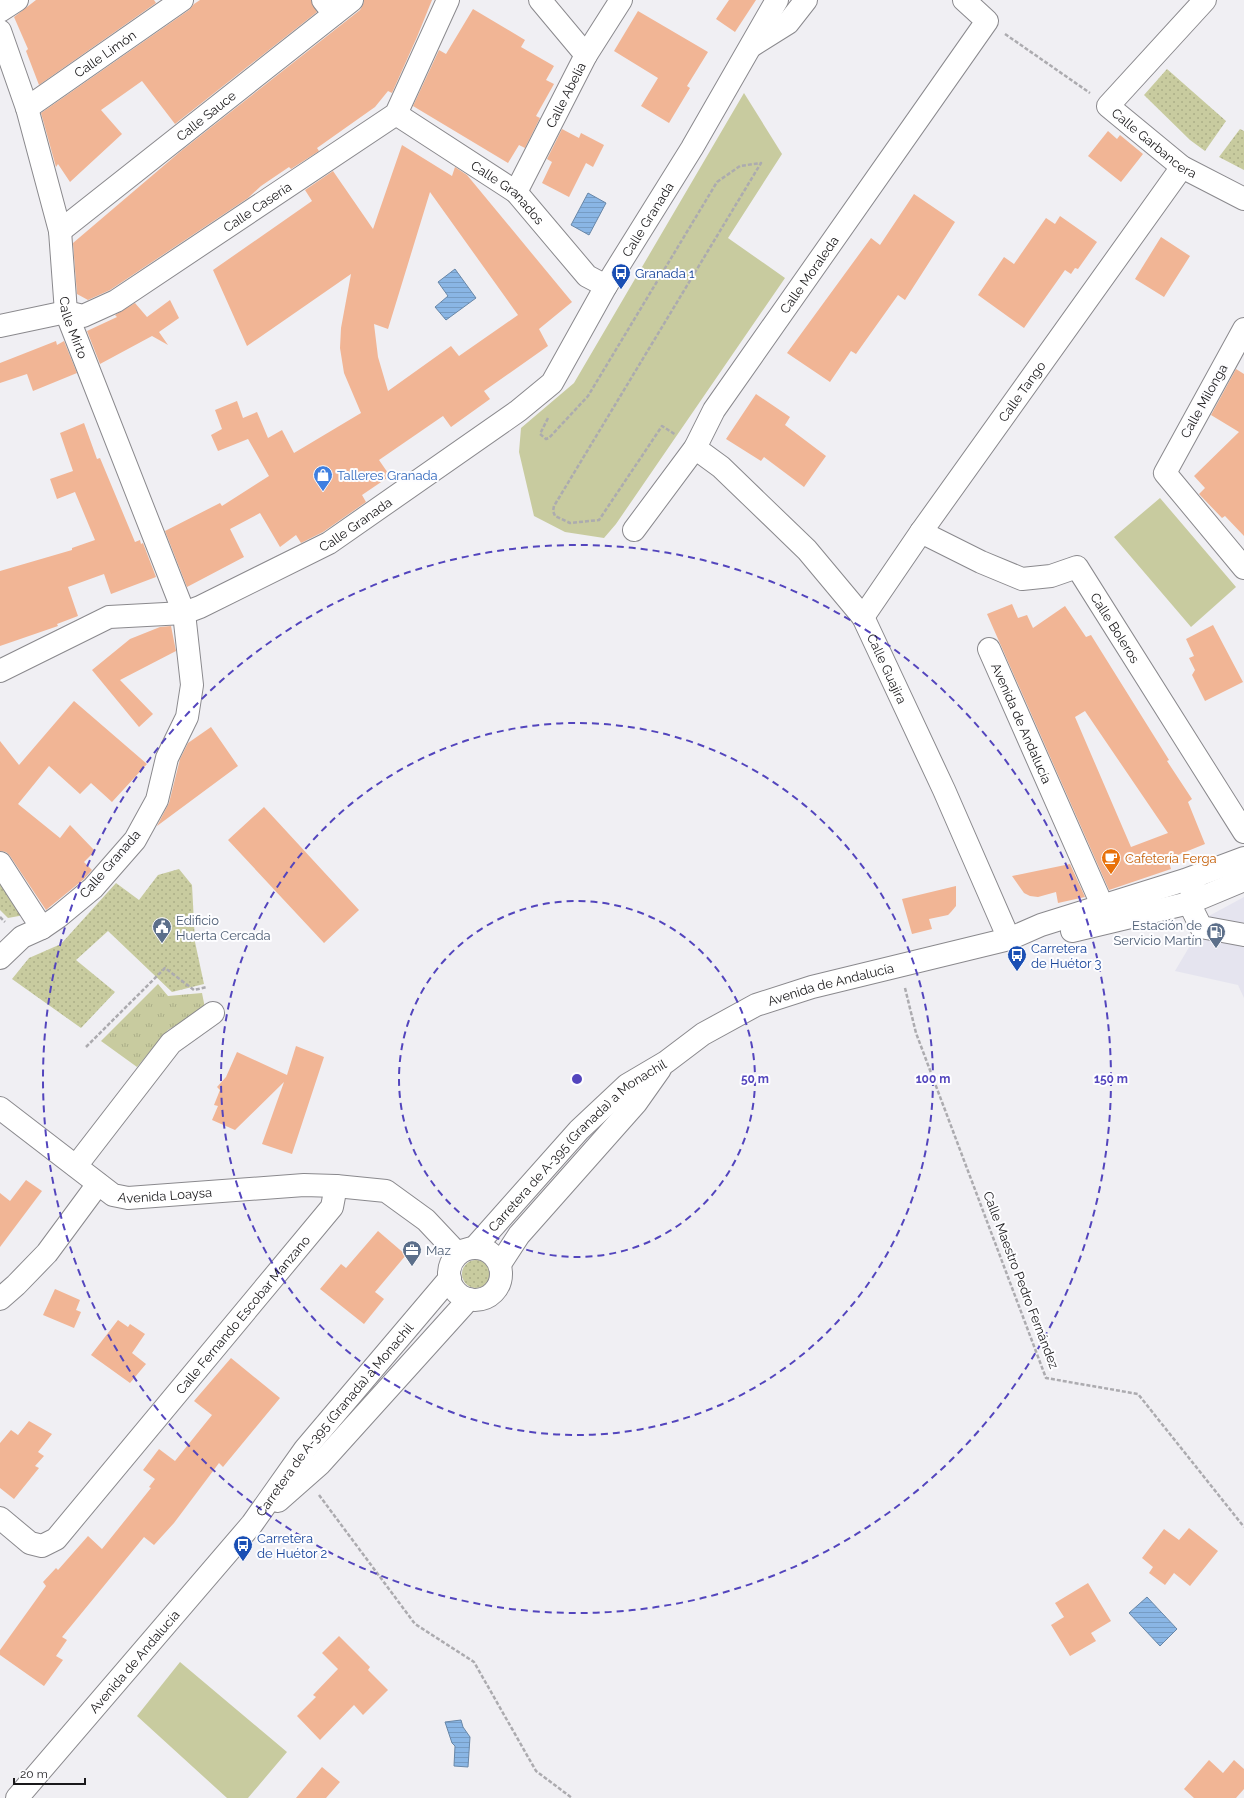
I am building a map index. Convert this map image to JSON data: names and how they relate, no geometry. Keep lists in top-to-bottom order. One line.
{"streets":{"street":["Calle Limón","Calle Abelia","Calle Sauce","Calle Garbancera","Calle Granados","Calle Casería","Calle Granada","Calle Moraleda","Calle Mirto","Calle Tango","Calle Milonga","Calle Boleros","Calle Guajira","Avenida de Andalucía","Carretera de A-395 (Granada) a Monachil","Avenida Loaysa","Calle Fernando Escobar Manzano"],"path":["Calle Maestro Pedro Fernández"]},"crossings":[["Calle Limón","Calle Mirto"],["Calle Abelia","Calle Granados"],["Calle Sauce","Calle Mirto"],["Calle Garbancera","Calle Tango"],["Calle Granados","Calle Casería"],["Calle Granados","Calle Granada"],["Calle Casería","Calle Mirto"],["Calle Granada","Calle Mirto"],["Calle Moraleda","Calle Guajira"],["Calle Tango","Calle Boleros"],["Calle Tango","Calle Guajira"],["Calle Guajira","Avenida de Andalucía"],["Avenida de Andalucía","Carretera de A-395 (Granada) a Monachil"],["Avenida de Andalucía","Calle Maestro Pedro Fernández"],["Avenida Loaysa","Calle Fernando Escobar Manzano"]],"places":{"bus stop":["Granada 1","Carretera de Huétor 3","Carretera de Huétor 2"],"shop":["Talleres Granada"],"cafe":["Cafetería Ferga"],"public building":["Edificio Huerta Cercada"],"fuel station":["Estación de Servicio Martín"],"office":["Maz"]},"scale_bar":"20 m","rings":["50 m","100 m","150 m"]}
